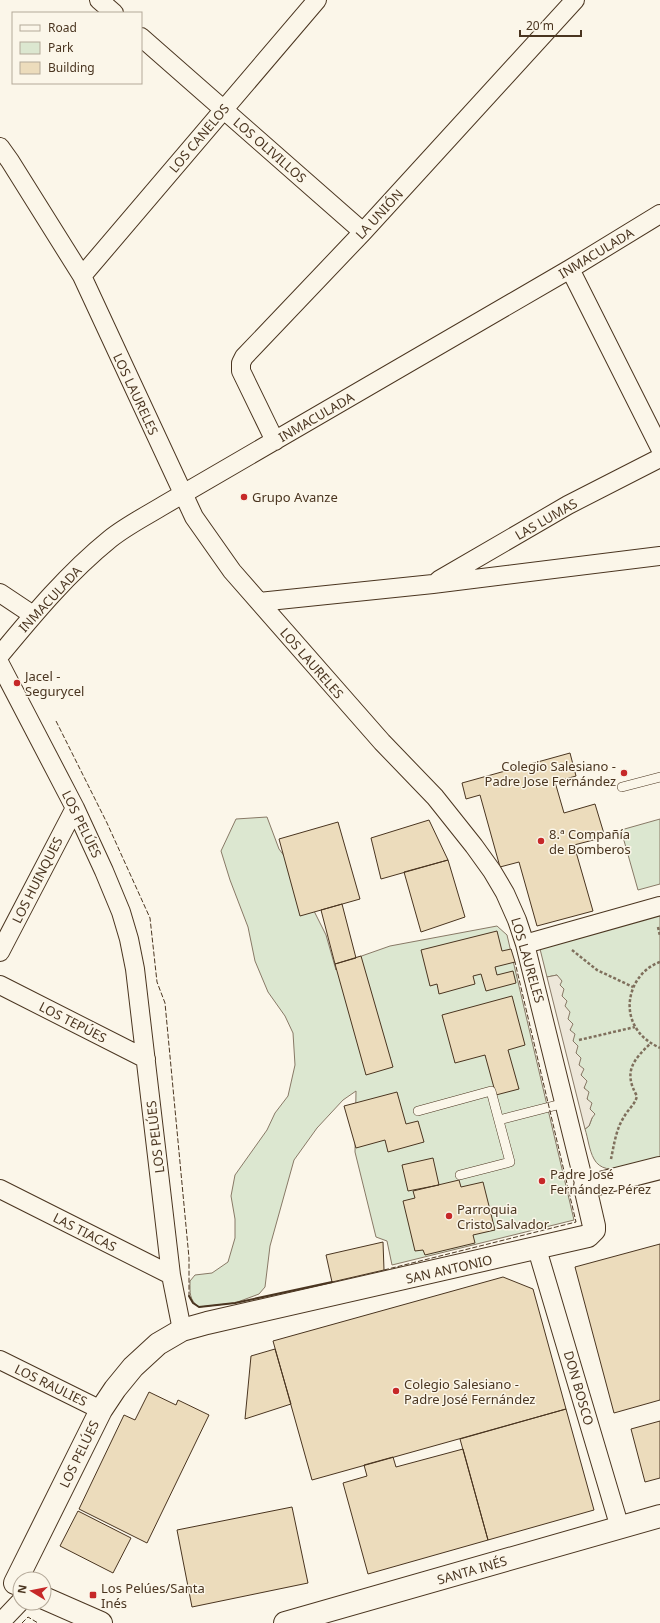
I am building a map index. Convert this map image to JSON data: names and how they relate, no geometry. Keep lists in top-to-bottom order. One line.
{"streets":{"main road":["LOS PELÚES","SAN ANTONIO","SANTA INÉS"],"street":["LOS CANELOS","LOS OLIVILLOS","LA UNIÓN","INMACULADA","LOS LAURELES","LAS LUMAS","LOS HUINQUES","LOS TEPÚES","LAS TIACAS","LOS RAULIES","DON BOSCO"]},"crossings":[["LOS CANELOS","LOS OLIVILLOS"],["LOS CANELOS","LOS LAURELES"],["LOS OLIVILLOS","LA UNIÓN"],["LA UNIÓN","INMACULADA"],["INMACULADA","LOS LAURELES"],["LOS LAURELES","LAS LUMAS"],["LOS LAURELES","SAN ANTONIO"],["LOS PELÚES","LOS HUINQUES"],["LOS PELÚES","LOS TEPÚES"],["LOS PELÚES","LAS TIACAS"],["LOS PELÚES","SAN ANTONIO"],["LOS PELÚES","LOS RAULIES"],["SAN ANTONIO","DON BOSCO"],["DON BOSCO","SANTA INÉS"]],"places":{"other":["Grupo Avanze","Jacel - Segurycel","Colegio Salesiano - Padre Jose Fernández","8.ª Compañía de Bomberos","Padre José Fernández Pérez","Parroquia Cristo Salvador","Colegio Salesiano - Padre José Fernández"],"transit":["Los Pelúes/Santa Inés"]},"legend":["Road","Park","Building"],"scale_bar":"20 m","north":"left"}
